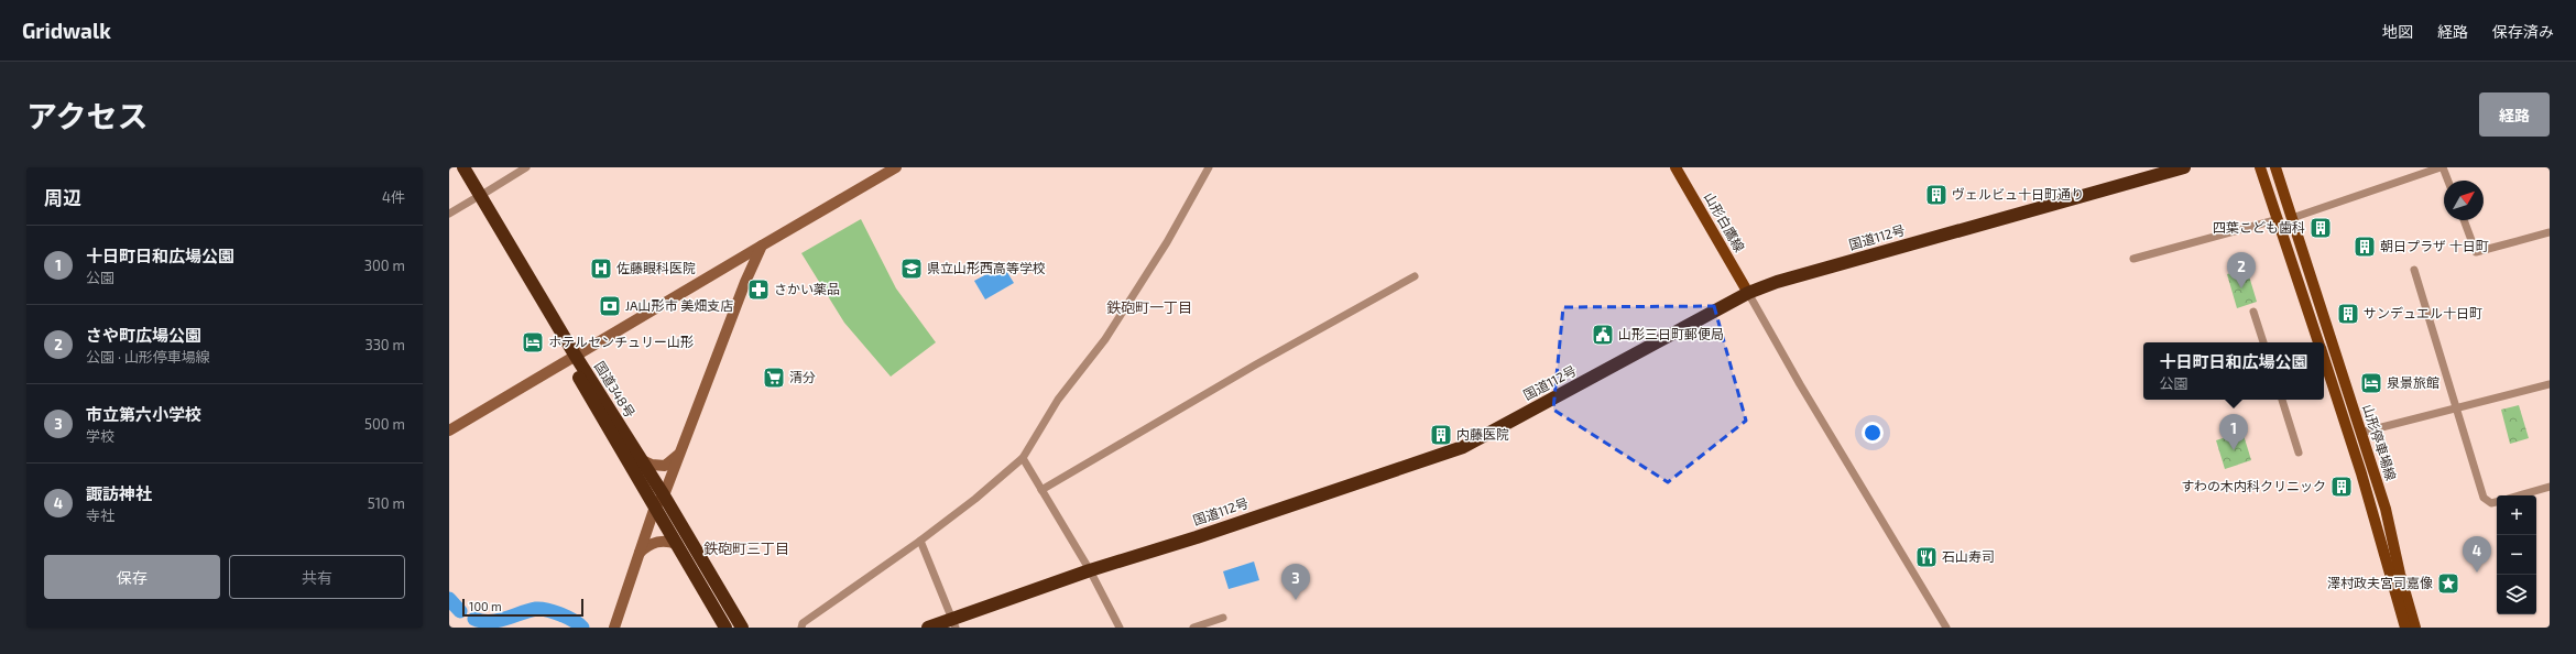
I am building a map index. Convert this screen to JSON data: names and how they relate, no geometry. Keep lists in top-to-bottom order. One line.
{"streets":{"highway":["国道112号","国道348号"],"main road":["山形白鷹線","山形停車場線"]},"crossings":[["山形白鷹線","国道112号"]],"districts":["鉄砲町一丁目","鉄砲町三丁目"],"places":{"building":["ヴェルビュ十日町通り","四葉こども歯科","朝日プラザ 十日町","サンデュエル十日町","内藤医院","すわの木内科クリニック"],"hospital":["佐藤眼科医院"],"school or university":["県立山形西高等学校"],"pharmacy":["さかい薬品"],"bank":["JA山形市 美畑支店"],"public building":["山形三日町郵便局"],"hotel":["ホテルセンチュリー山形","泉景旅館"],"supermarket":["清分"],"restaurant":["石山寿司"],"place":["澤村政夫宮司嘉像"]},"scale_bar":"100 m","north":"top right","page":{"header":"Gridwalk","nav":["地図","経路","保存済み"],"title":"アクセス","buttons":["経路",["保存","共有"]],"heading":["周辺","4件"],"list":[{"mark":"1","name":"十日町日和広場公園","note":"公園","value":"300 m"},{"mark":"2","name":"さや町広場公園","note":"公園 · 山形停車場線","value":"330 m"},{"mark":"3","name":"市立第六小学校","note":"学校","value":"500 m"},{"mark":"4","name":"諏訪神社","note":"寺社","value":"510 m"}],"pins":["2","1","4","3"],"popup":["十日町日和広場公園","公園"],"map_buttons":["+","−"],"scale":"100 m"}}
